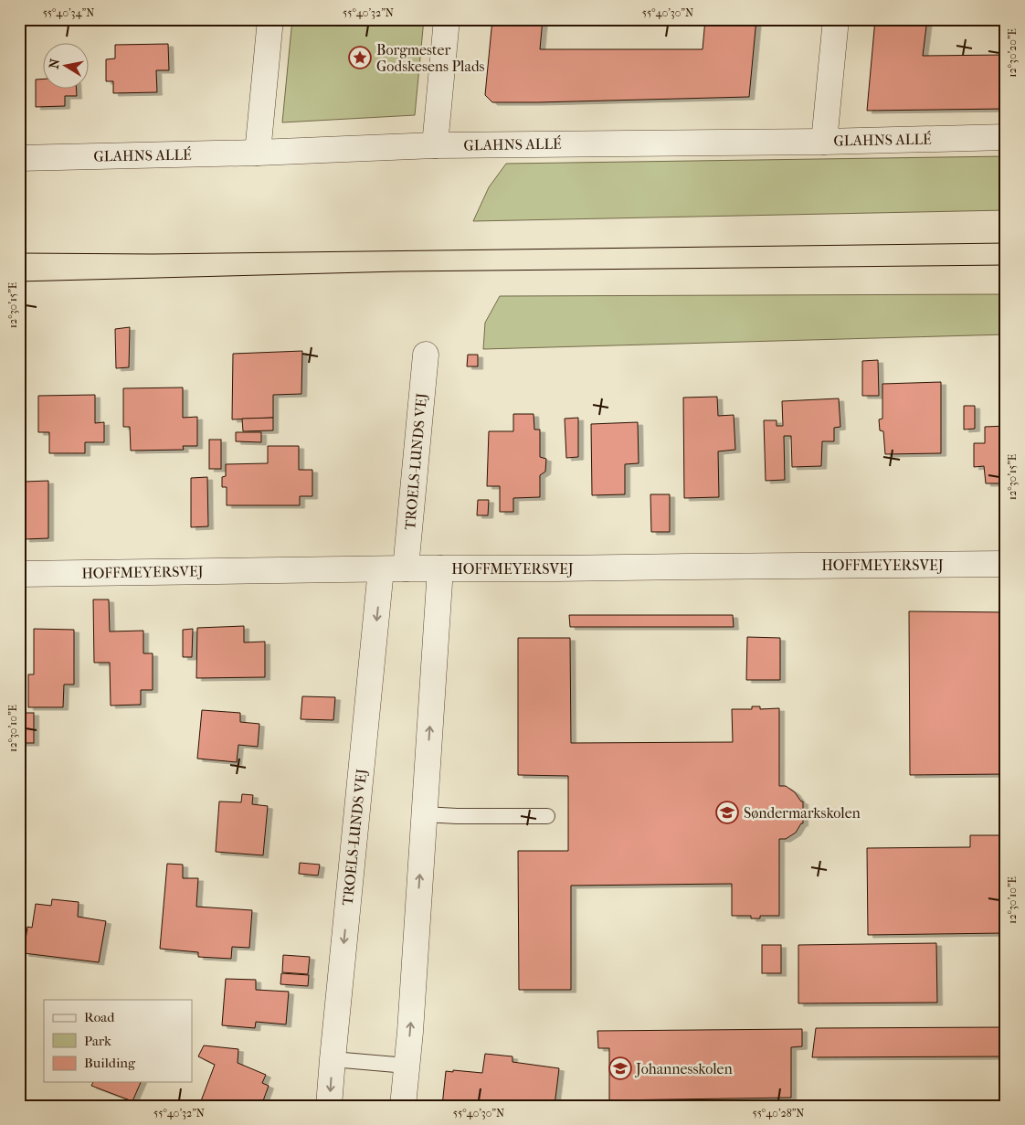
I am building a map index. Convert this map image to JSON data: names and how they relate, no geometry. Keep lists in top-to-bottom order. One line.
{"streets":{"street":["GLAHNS ALLÉ","TROELS-LUNDS VEJ","HOFFMEYERSVEJ"]},"crossings":[["TROELS-LUNDS VEJ","HOFFMEYERSVEJ"]],"places":{"place":["Borgmester Godskesens Plads"],"school or university":["Søndermarkskolen","Johannesskolen"]},"legend":["Road","Park","Building"],"north":"left","coordinates":["55°40'34\"N","55°40'32\"N","55°40'30\"N","12°30'20\"E","12°30'15\"E","12°30'10\"E","55°40'28\"N"]}
